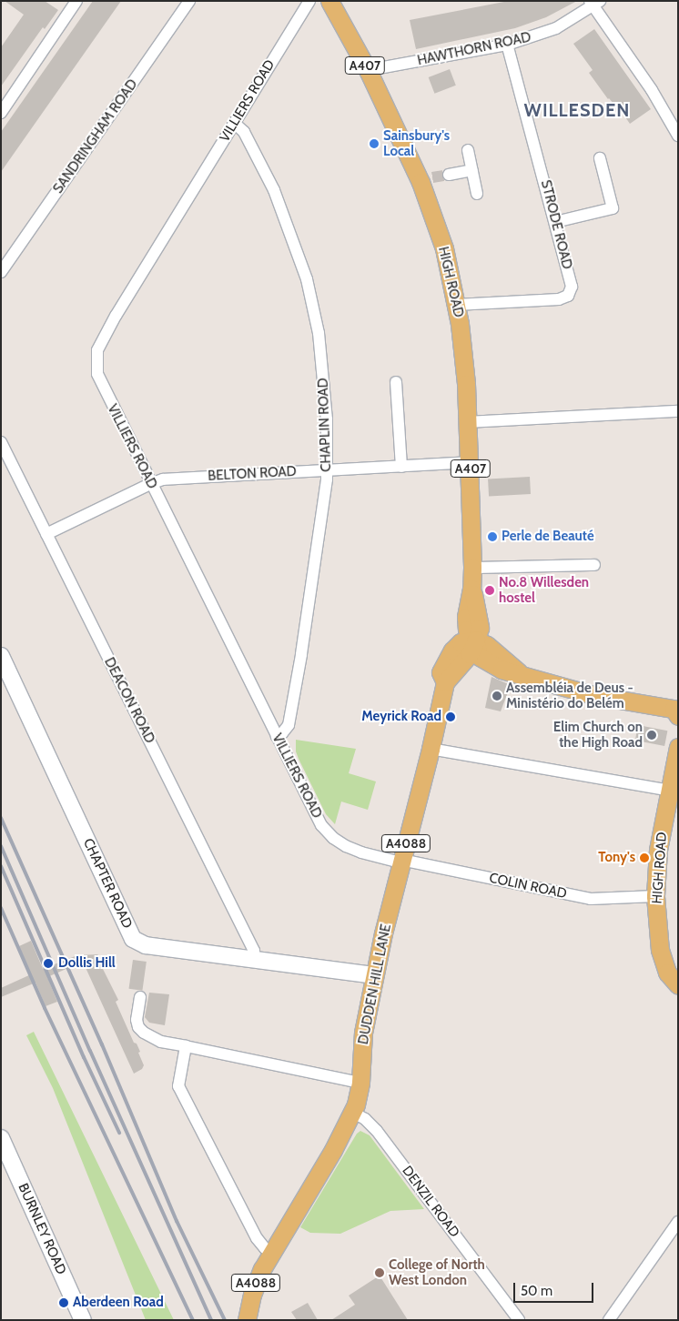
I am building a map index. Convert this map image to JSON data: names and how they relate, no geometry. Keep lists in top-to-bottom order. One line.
{"streets":{"main road":["A407","HIGH ROAD","A4088","DUDDEN HILL LANE"],"street":["HAWTHORN ROAD","VILLIERS ROAD","SANDRINGHAM ROAD","STRODE ROAD","CHAPLIN ROAD","BELTON ROAD","DEACON ROAD","CHAPTER ROAD","COLIN ROAD","DENZIL ROAD","BURNLEY ROAD"]},"crossings":[["HAWTHORN ROAD","STRODE ROAD"],["HAWTHORN ROAD","HIGH ROAD"],["VILLIERS ROAD","CHAPLIN ROAD"],["VILLIERS ROAD","BELTON ROAD"],["VILLIERS ROAD","COLIN ROAD"],["VILLIERS ROAD","DUDDEN HILL LANE"],["STRODE ROAD","HIGH ROAD"],["HIGH ROAD","BELTON ROAD"],["HIGH ROAD","COLIN ROAD"],["HIGH ROAD","DUDDEN HILL LANE"],["CHAPLIN ROAD","BELTON ROAD"],["BELTON ROAD","DEACON ROAD"],["DEACON ROAD","CHAPTER ROAD"],["CHAPTER ROAD","DUDDEN HILL LANE"],["COLIN ROAD","DUDDEN HILL LANE"],["DUDDEN HILL LANE","DENZIL ROAD"]],"districts":["WILLESDEN"],"places":["Sainsbury's Local","Perle de Beauté","No.8 Willesden hostel","Assembléia de Deus - Ministério do Belém","Meyrick Road","Elim Church on the High Road","Tony's","Dollis Hill","College of North West London","Aberdeen Road"],"scale_bar":"50 m"}
